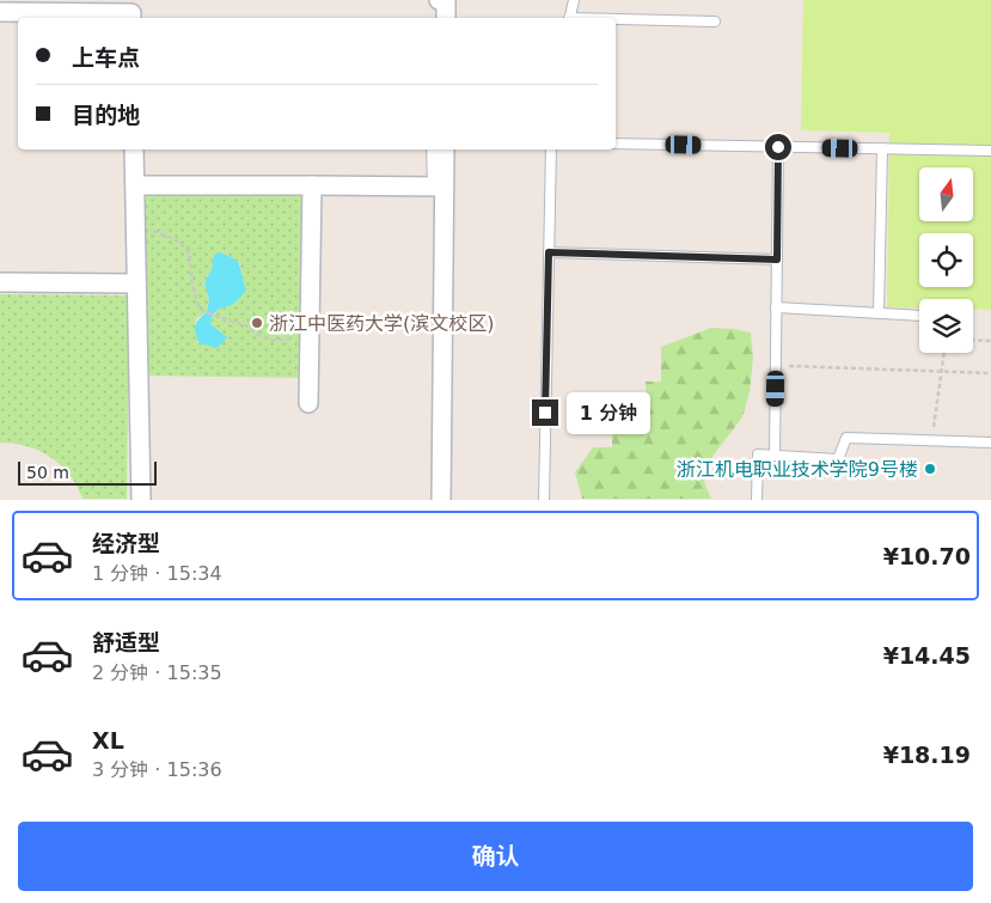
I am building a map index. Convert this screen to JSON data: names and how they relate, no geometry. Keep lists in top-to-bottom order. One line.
{"places":["浙江中医药大学(滨文校区)","浙江机电职业技术学院9号楼"],"scale_bar":"50 m","north":"top","page":{"banner":["上车点","目的地"],"bubble":"1 分钟","scale":"50 m","list":[{"name":"经济型","note":"1 分钟 · 15:34","value":"¥10.70"},{"name":"舒适型","note":"2 分钟 · 15:35","value":"¥14.45"},{"name":"XL","note":"3 分钟 · 15:36","value":"¥18.19"}],"buttons":"确认"}}
